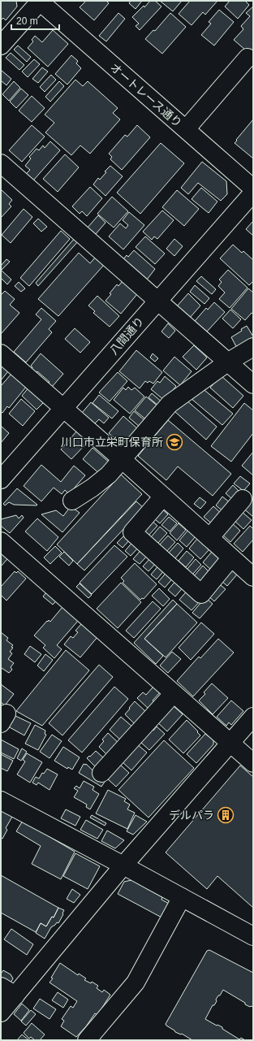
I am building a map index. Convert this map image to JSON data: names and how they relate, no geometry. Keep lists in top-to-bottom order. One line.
{"streets":{"street":["オートレース通り","八間通り"]},"places":{"school or university":["川口市立栄町保育所"],"building":["デルパラ"]},"scale_bar":"20 m"}
